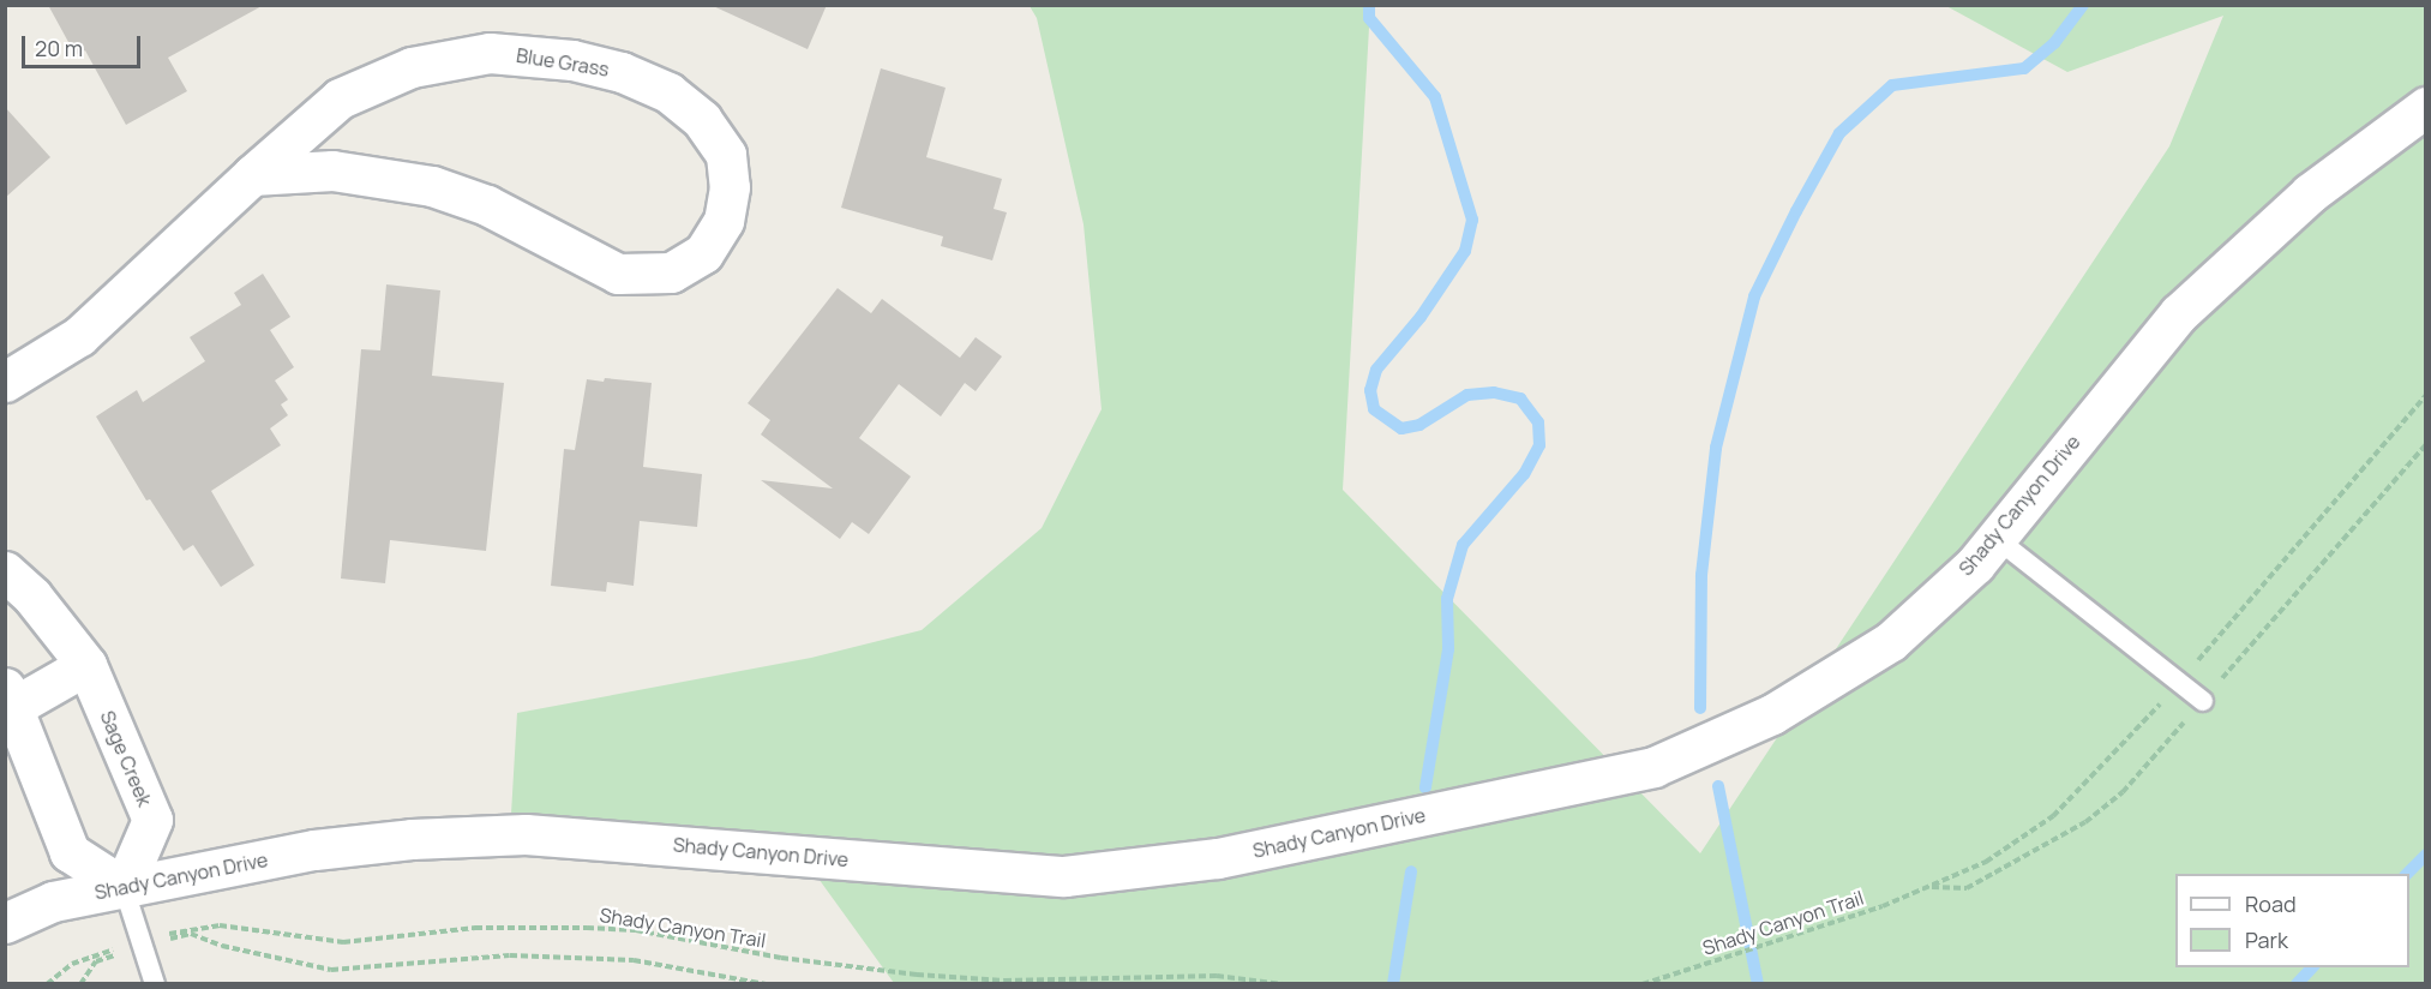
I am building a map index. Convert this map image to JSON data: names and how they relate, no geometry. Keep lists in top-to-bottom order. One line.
{"streets":{"street":["Blue Grass","Shady Canyon Drive","Sage Creek"],"path":["Shady Canyon Trail"]},"crossings":[["Shady Canyon Drive","Sage Creek"]],"legend":["Road","Park"],"scale_bar":"20 m"}
